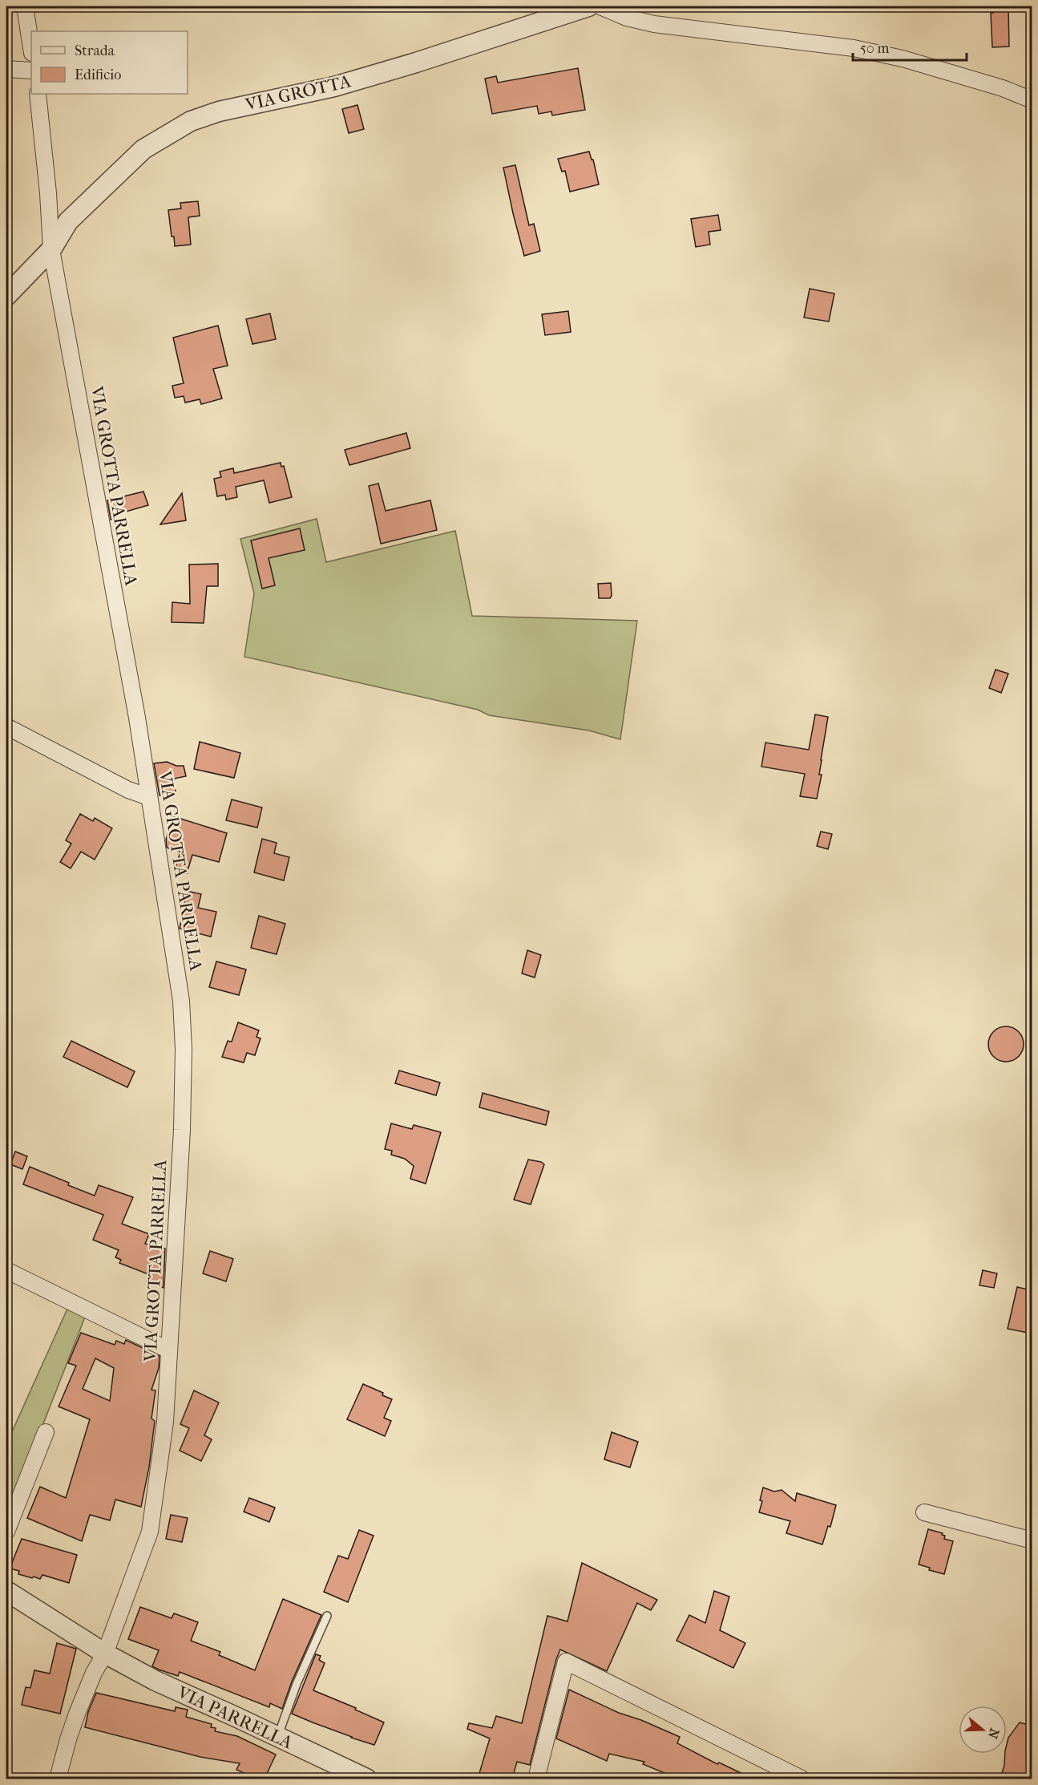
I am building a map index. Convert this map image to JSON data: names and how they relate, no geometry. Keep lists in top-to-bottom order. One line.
{"streets":{"street":["VIA GROTTA","VIA GROTTA PARRELLA","VIA PARRELLA"]},"crossings":[["VIA GROTTA","VIA GROTTA PARRELLA"],["VIA GROTTA PARRELLA","VIA PARRELLA"]],"legend":["Strada","Edificio"],"scale_bar":"50 m","north":"right"}
